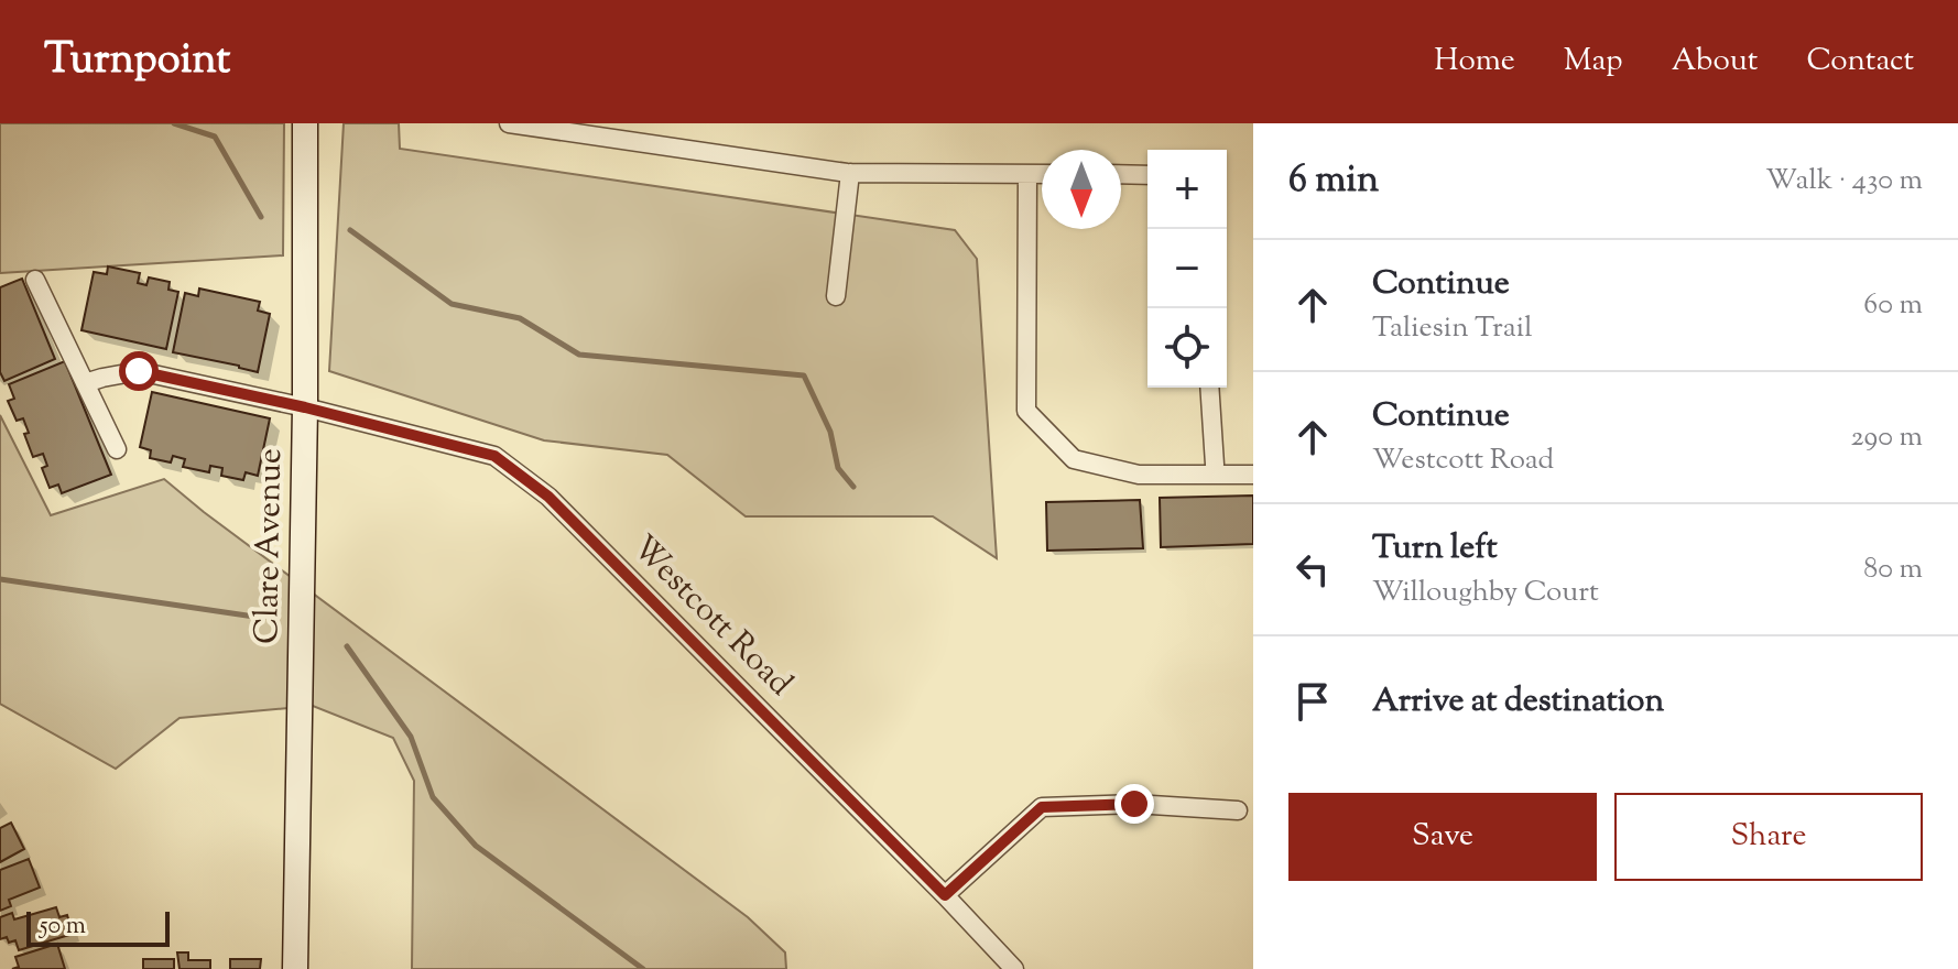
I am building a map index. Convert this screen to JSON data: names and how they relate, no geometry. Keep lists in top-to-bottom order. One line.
{"streets":{"street":["Clare Avenue","Westcott Road"]},"crossings":[["Clare Avenue","Westcott Road"]],"scale_bar":"50 m","north":"bottom","page":{"header":"Turnpoint","nav":["Home","Map","About","Contact"],"heading":["6 min","Walk · 430 m"],"map_buttons":["+","−"],"list":[["Continue","Taliesin Trail","60 m"],["Continue","Westcott Road","290 m"],["Turn left","Willoughby Court","80 m"],"Arrive at destination"],"buttons":["Save","Share"],"scale":"50 m"}}
